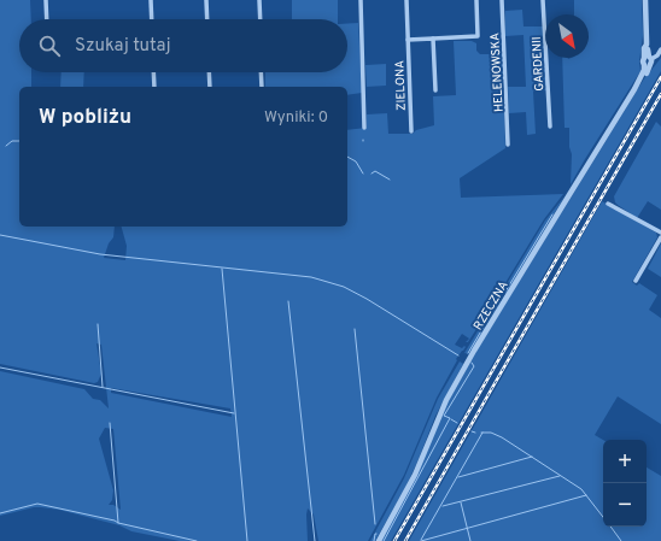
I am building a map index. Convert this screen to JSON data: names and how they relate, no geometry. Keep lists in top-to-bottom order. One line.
{"streets":{"street":["GARDENII","HELENOWSKA","ZIELONA","RZECZNA"]},"north":"bottom right","page":{"search":"Szukaj tutaj","heading":["W pobliżu","Wyniki: 0"],"map_buttons":["+","−"]}}
